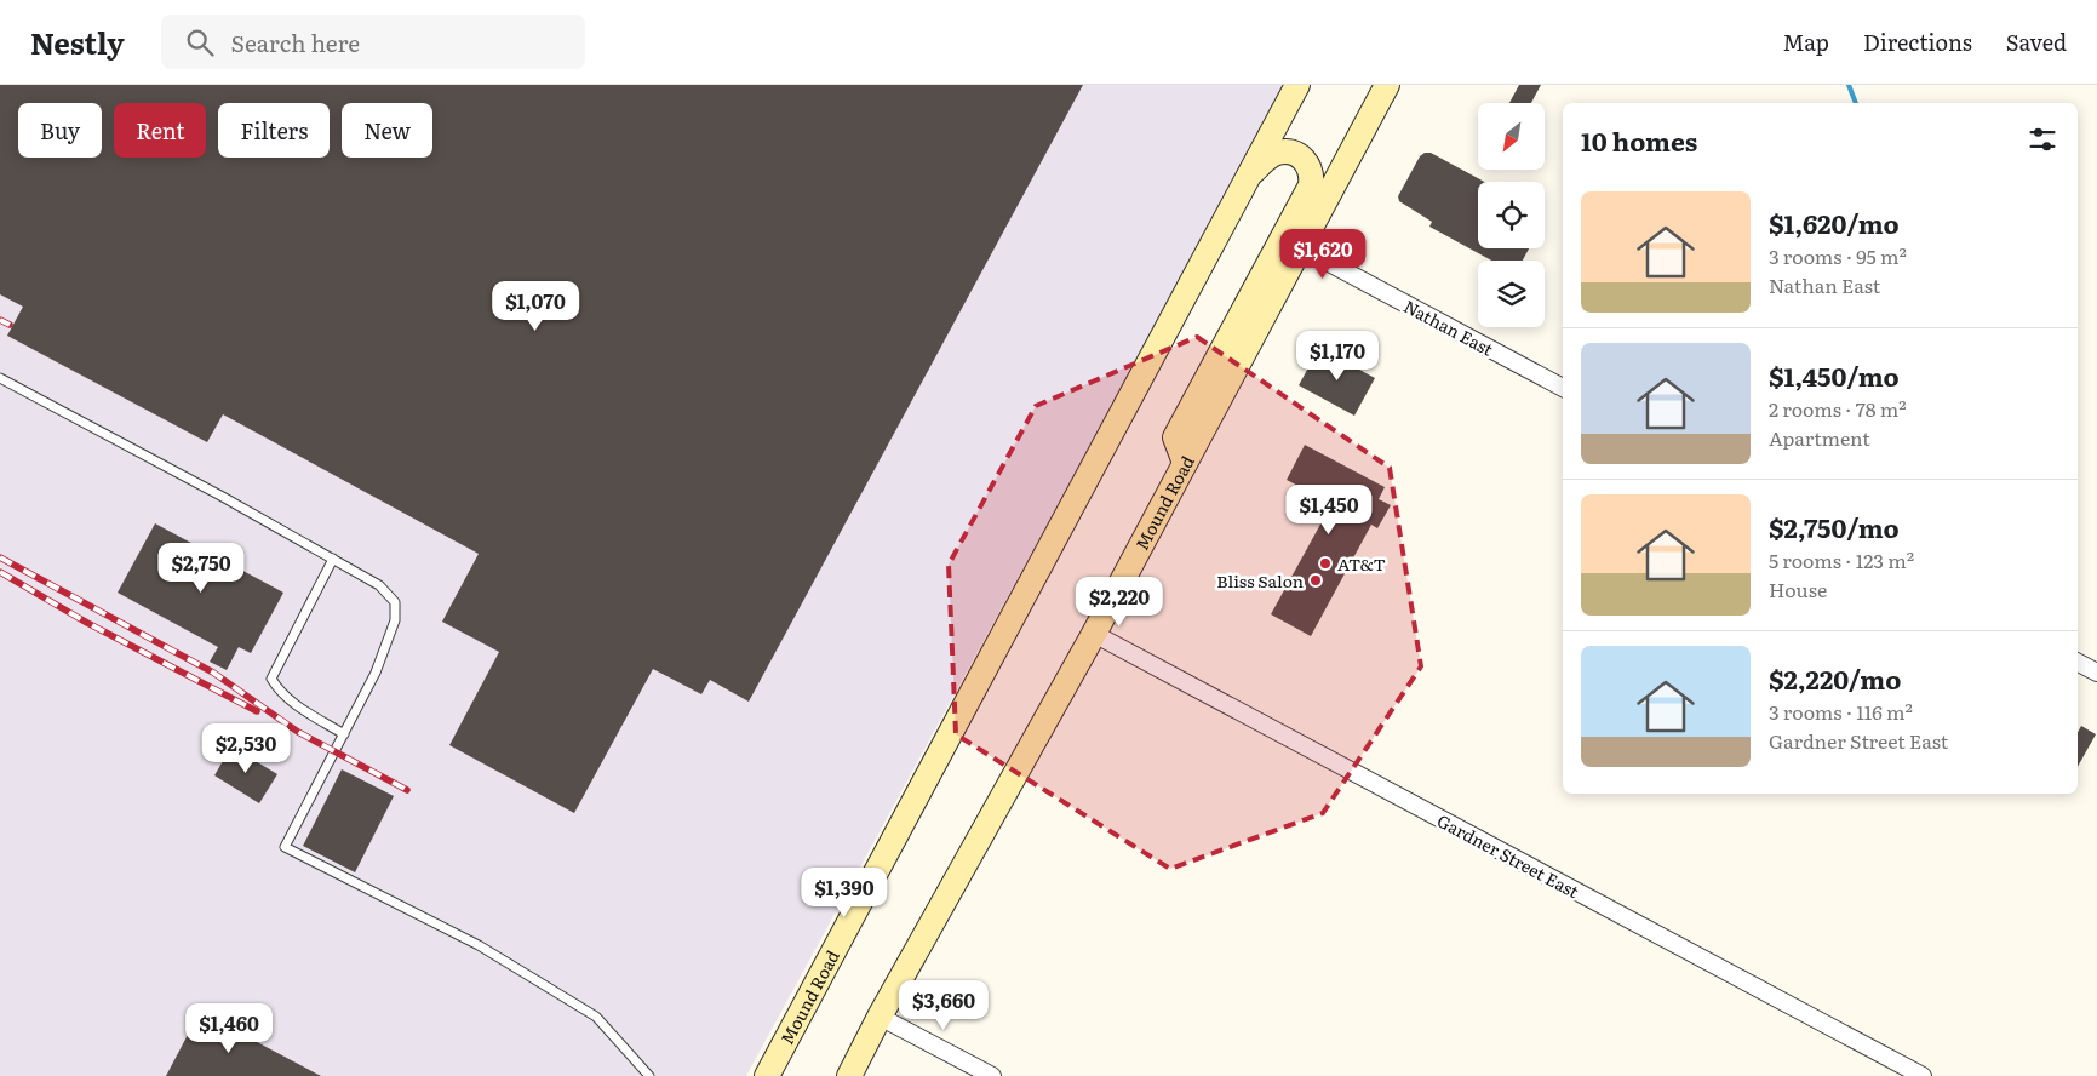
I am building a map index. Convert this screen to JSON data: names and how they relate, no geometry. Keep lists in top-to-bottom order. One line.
{"streets":{"main road":["Mound Road"],"street":["Nathan East","Gardner Street East"]},"crossings":[["Nathan East","Mound Road"],["Mound Road","Gardner Street East"]],"places":["AT&T","Bliss Salon"],"north":"bottom left","page":{"header":"Nestly","search":"Search here","nav":["Map","Directions","Saved"],"chip":["Buy","Rent","Filters","New"],"heading":"10 homes","list":[{"name":"$1,620/mo","note":"3 rooms · 95 m² · Nathan East"},{"name":"$1,450/mo","note":"2 rooms · 78 m² · Apartment"},{"name":"$2,750/mo","note":"5 rooms · 123 m² · House"},{"name":"$2,220/mo","note":"3 rooms · 116 m² · Gardner Street East"}],"price":["$1,620","$1,070","$1,170","$1,450","$2,750","$2,220","$2,530","$1,390","$3,660","$1,460"]}}
